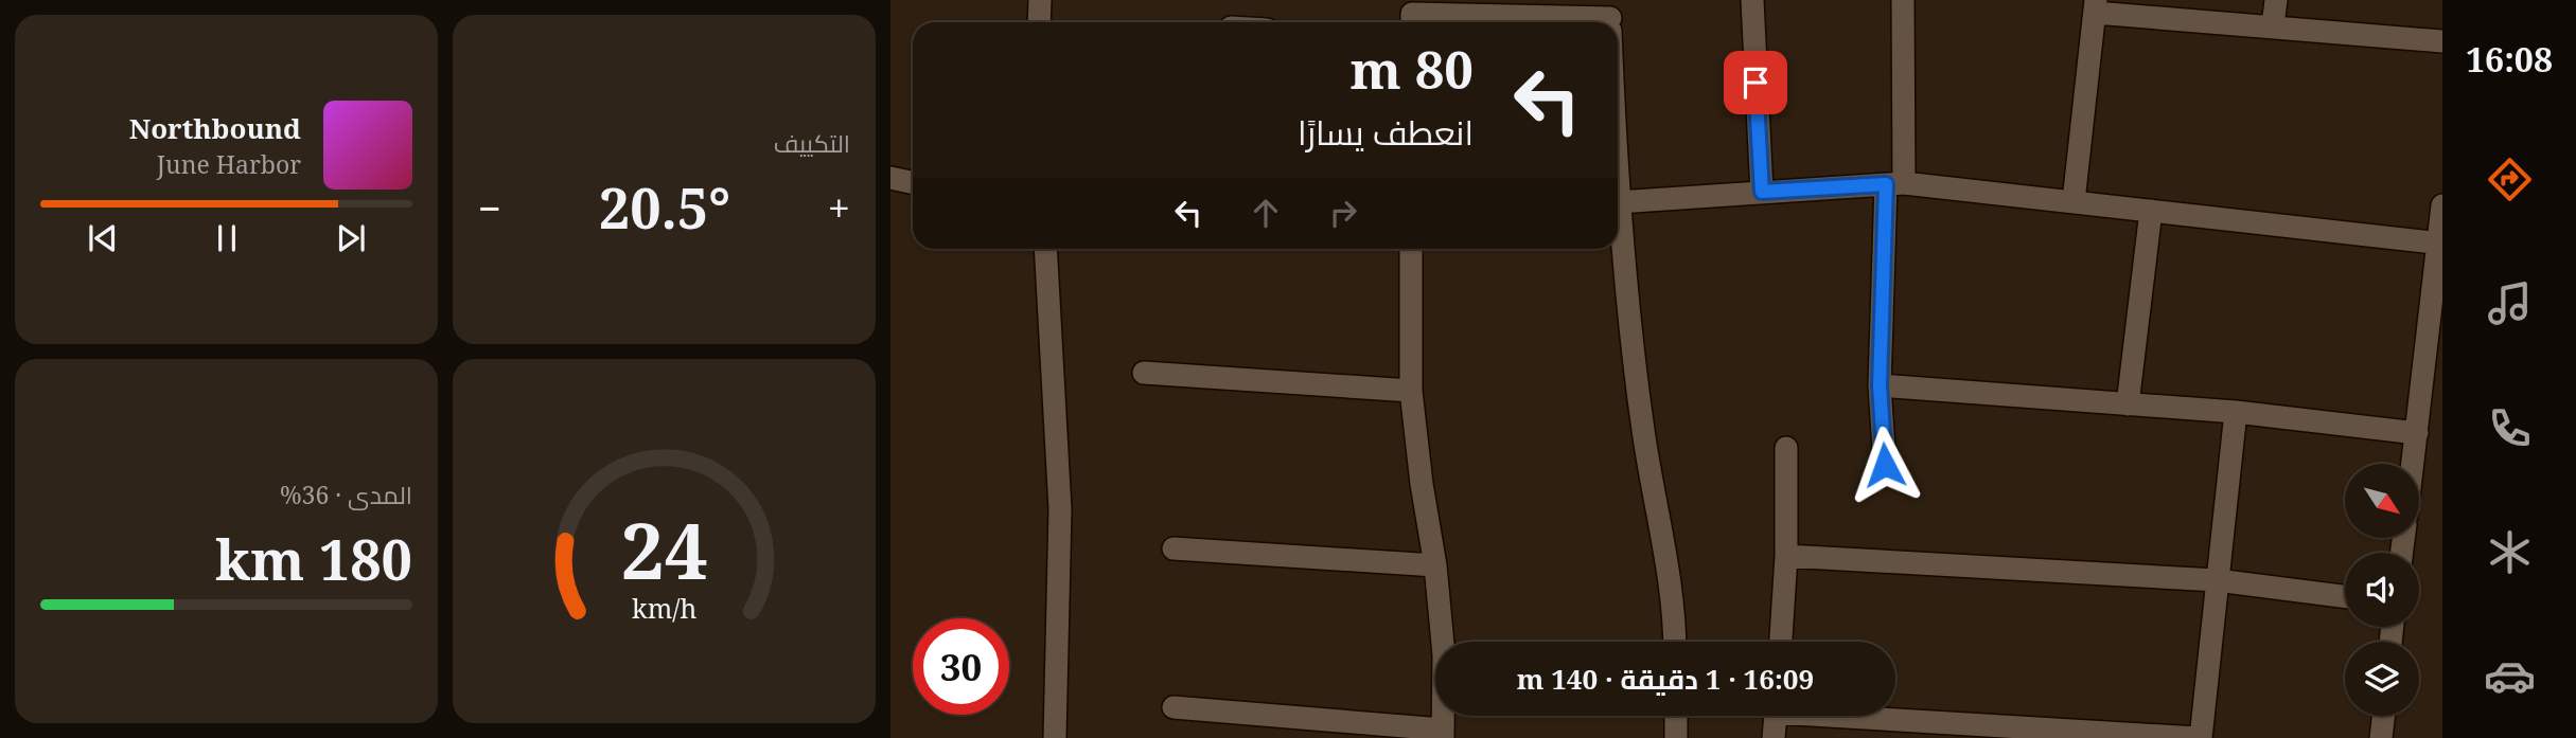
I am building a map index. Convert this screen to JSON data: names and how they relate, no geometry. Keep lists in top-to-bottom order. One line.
{"north":"bottom right","page":{"tabs":"16:08","tile":["التكييف",["المدى · 36%","180 km"]],"turn":["80 m","انعطف يسارًا"],"song":["Northbound","June Harbor"],"heat":["−","20.5°","+"],"limit":"30","trip":"16:09 · 1 دقيقة · 140 m","gauge":["24","km/h"]}}
